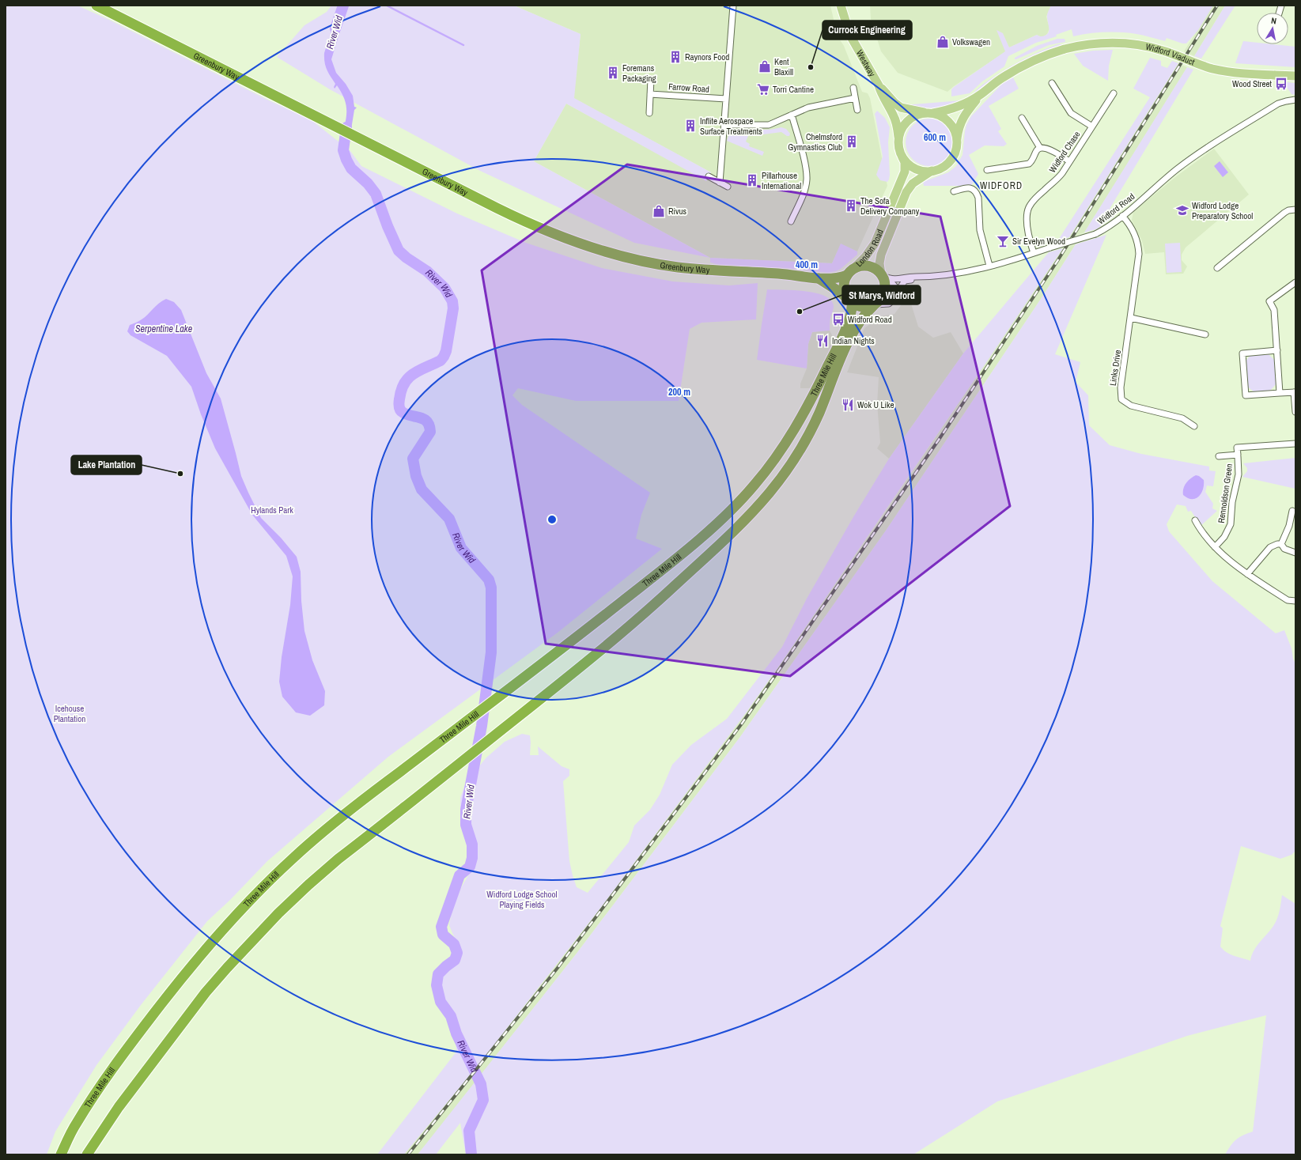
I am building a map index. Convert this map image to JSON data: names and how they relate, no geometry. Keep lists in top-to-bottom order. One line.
{"streets":{"highway":["Greenbury Way","Three Mile Hill"],"main road":["Widford Viaduct","Westway","London Road"],"street":["Farrow Road","Widford Chase","Widford Road","Links Drive","Rennoldson Green"]},"crossings":[["Westway","London Road"],["Greenbury Way","Widford Road"],["Greenbury Way","London Road"],["Greenbury Way","Three Mile Hill"],["Widford Chase","Widford Road"],["Widford Road","London Road"],["Widford Road","Links Drive"],["Widford Road","Three Mile Hill"],["London Road","Three Mile Hill"]],"districts":["WIDFORD"],"water":["River Wid","Serpentine Lake"],"parks":["Hylands Park","Icehouse Plantation","Widford Lodge School Playing Fields"],"places":{"shop":["Volkswagen","Kent Blaxill","Rivus"],"building":["Raynors Food","Foremans Packaging","Inflite Aerospace Surface Treatments","Chelmsford Gymnastics Club","Pillarhouse International","The Sofa Delivery Company"],"other":["Currock Engineering","St Marys, Widford","Lake Plantation"],"bus stop":["Wood Street","Widford Road"],"supermarket":["Torri Cantine"],"school or university":["Widford Lodge Preparatory School"],"bar":["Sir Evelyn Wood"],"restaurant":["Indian Nights","Wok U Like"]},"north":"top","rings":["600 m","400 m","200 m"]}
